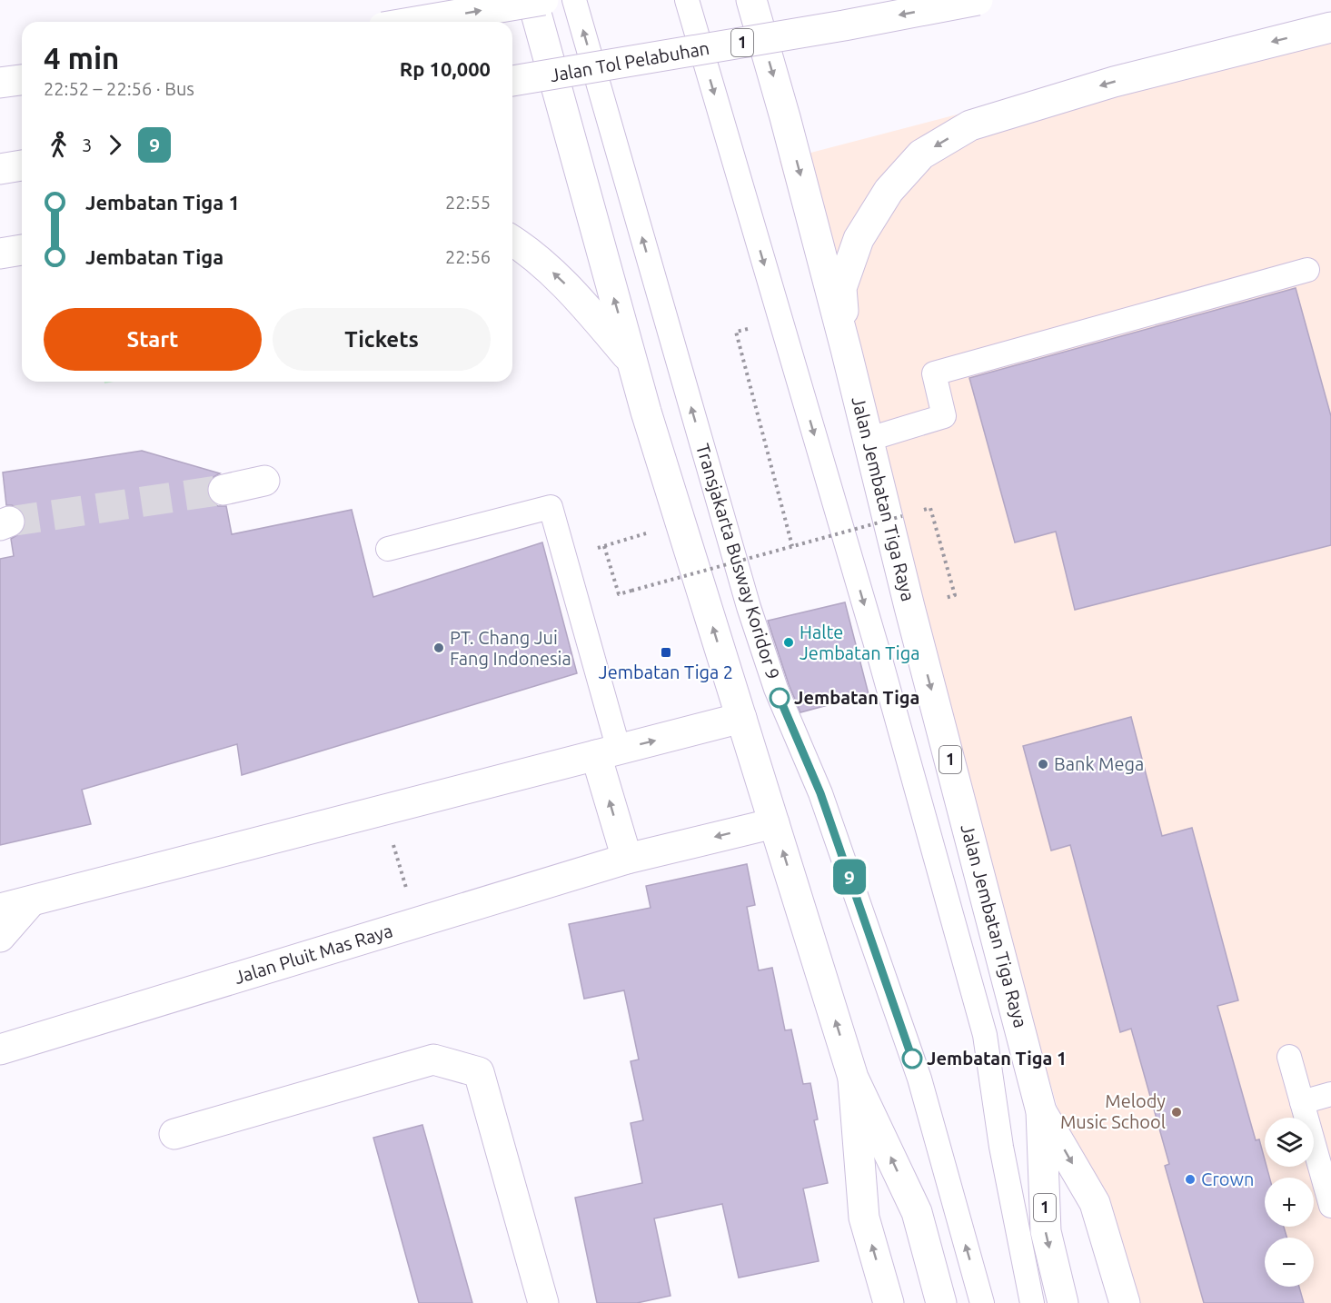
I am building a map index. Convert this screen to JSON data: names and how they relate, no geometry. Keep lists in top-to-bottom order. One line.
{"streets":{"main road":["1","Jalan Tol Pelabuhan","Jalan Jembatan Tiga Raya","Jalan Pluit Mas Raya"],"lane":["Transjakarta Busway Koridor 9"]},"crossings":[["1","Jalan Jembatan Tiga Raya"]],"one_way":["Jalan Tol Pelabuhan"],"places":{"other":["Halte Jembatan Tiga","PT. Chang Jui Fang Indonesia","Jembatan Tiga","Bank Mega","Jembatan Tiga 1","Melody Music School","Crown"],"transit":["Jembatan Tiga 2"]},"lines":["bus line 9"],"page":{"on_map":"9","heading":["4 min","22:52 – 22:56 · Bus","Rp 10,000"],"legs":["3","9"],"list":[{"name":"Jembatan Tiga 1","value":"22:55"},{"name":"Jembatan Tiga","value":"22:56"}],"buttons":["Start","Tickets"],"map_buttons":["+","−"]}}
